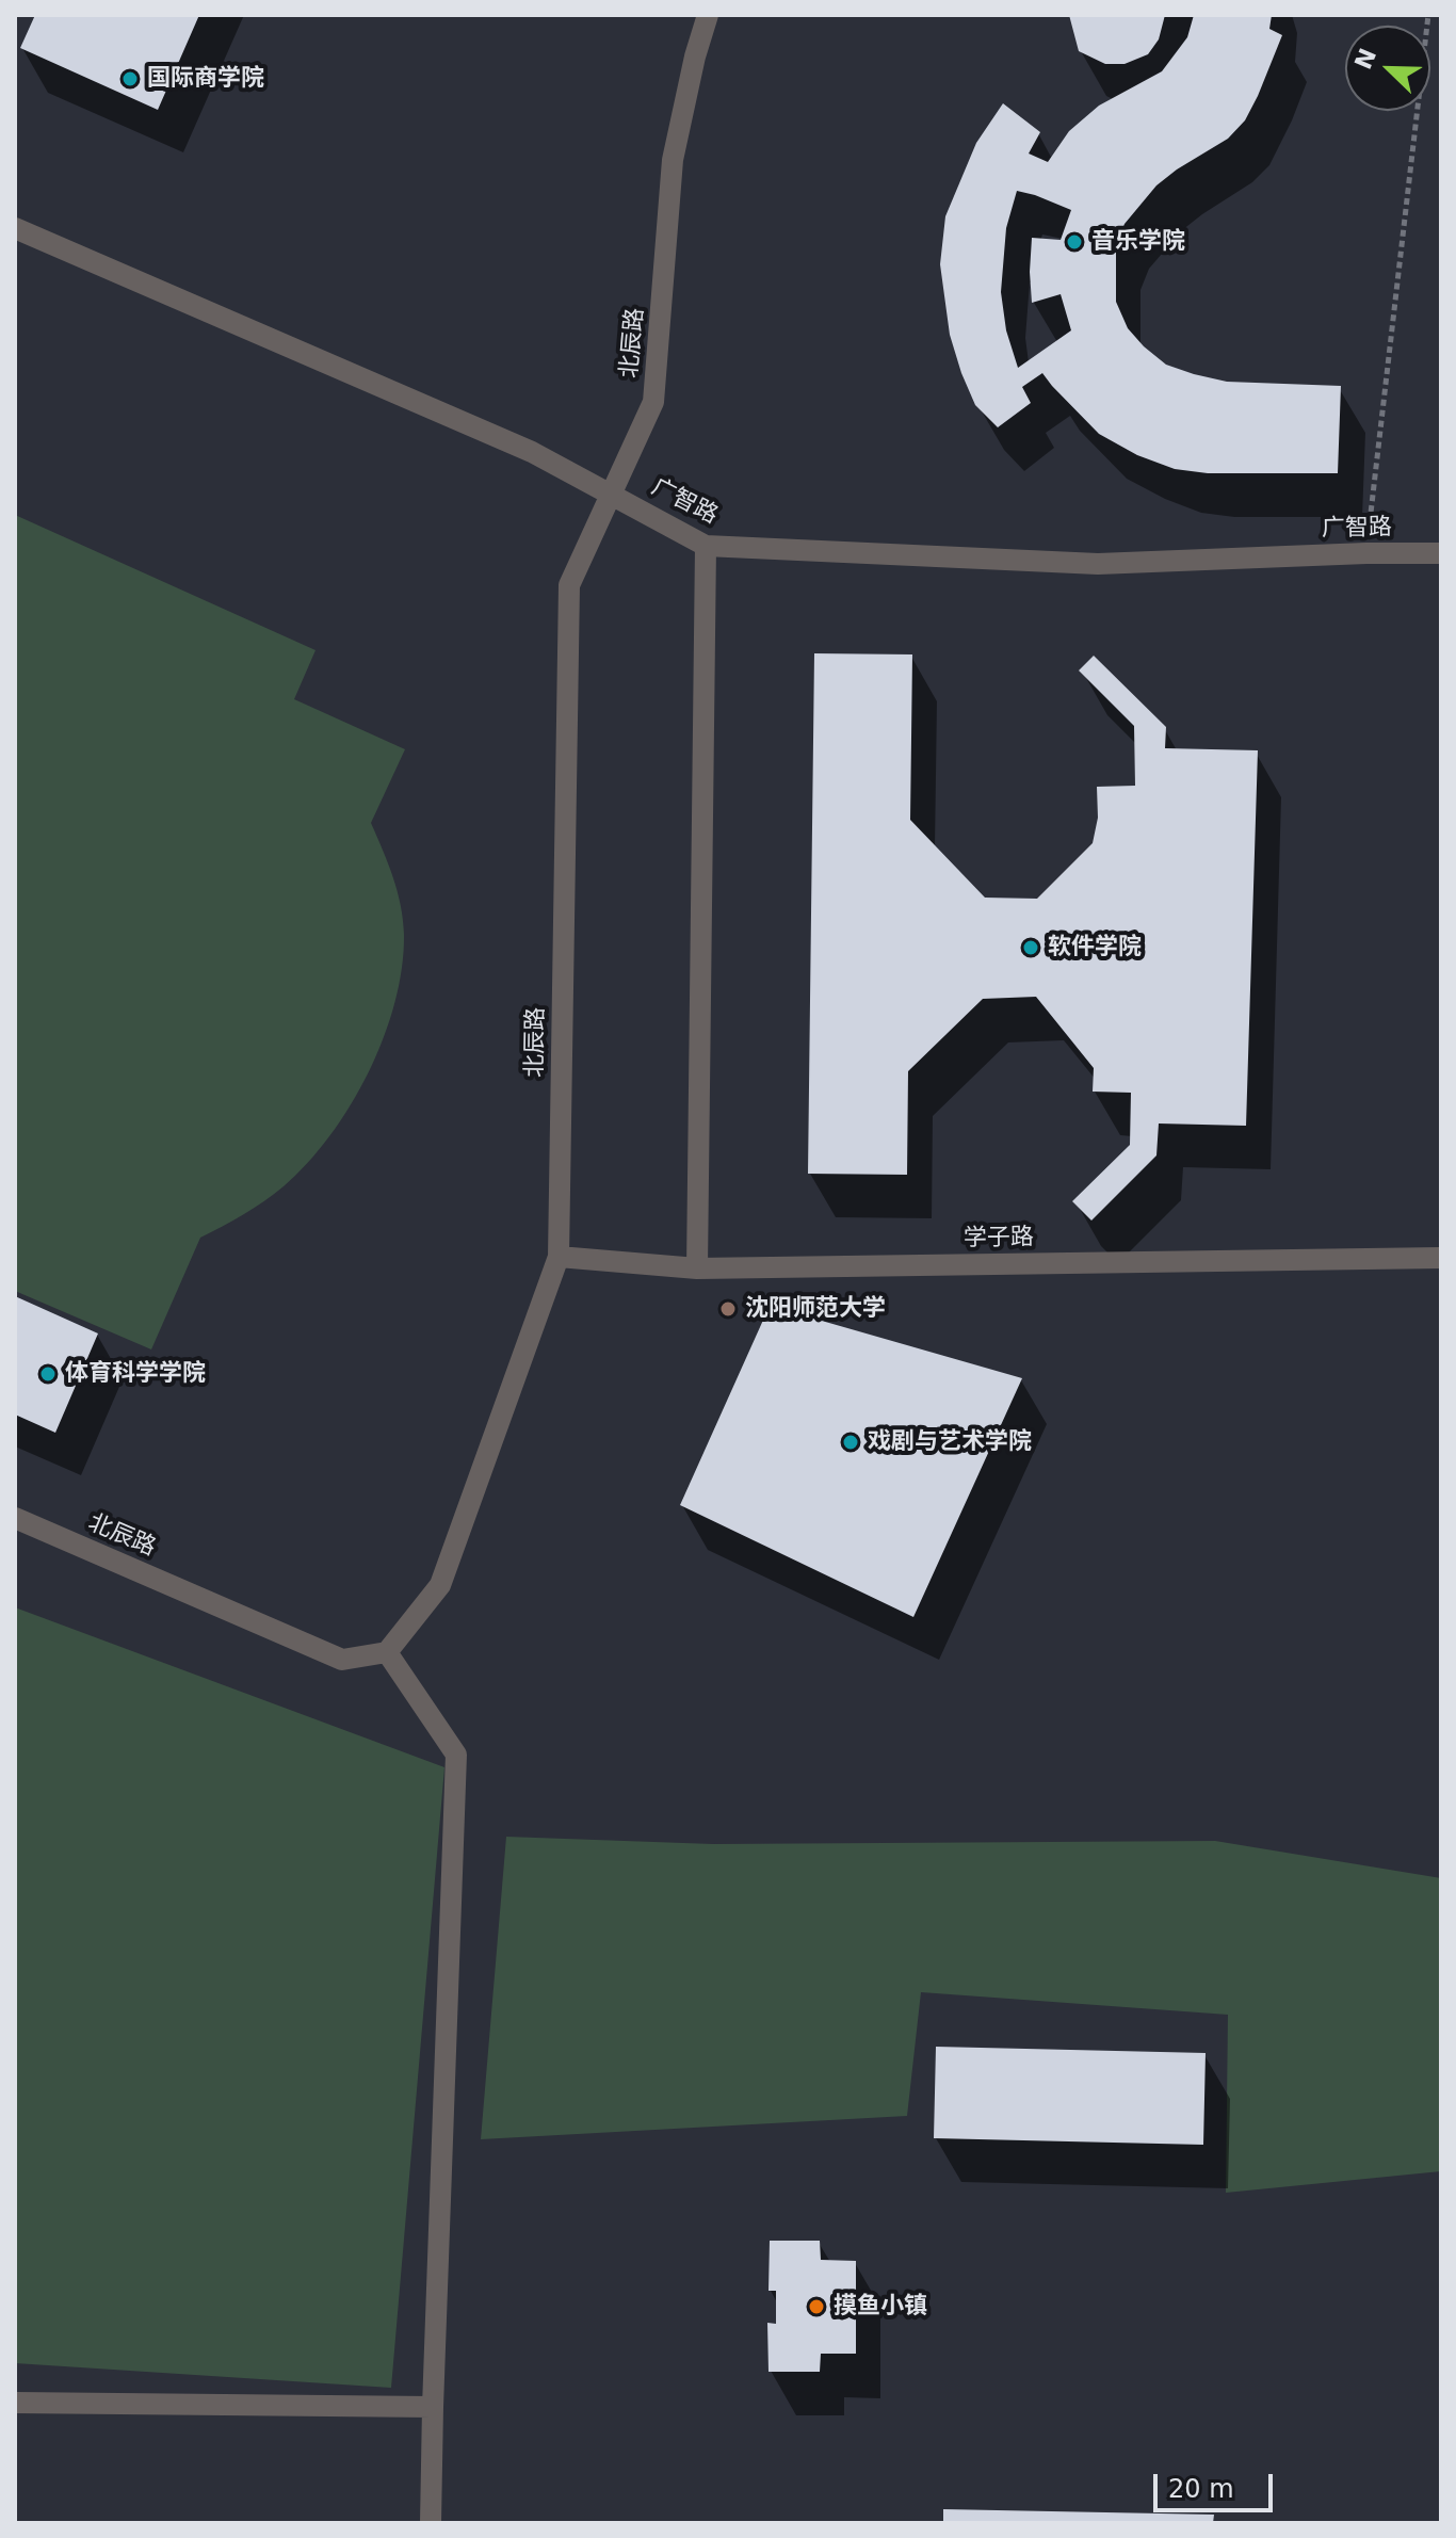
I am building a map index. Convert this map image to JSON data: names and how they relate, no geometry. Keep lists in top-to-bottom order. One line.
{"streets":{"street":["北辰路","广智路","学子路"]},"crossings":[["北辰路","广智路"],["北辰路","学子路"]],"places":["国际商学院","音乐学院","软件学院","沈阳师范大学","体育科学学院","戏剧与艺术学院","摸鱼小镇"],"scale_bar":"20 m","north":"top left"}
